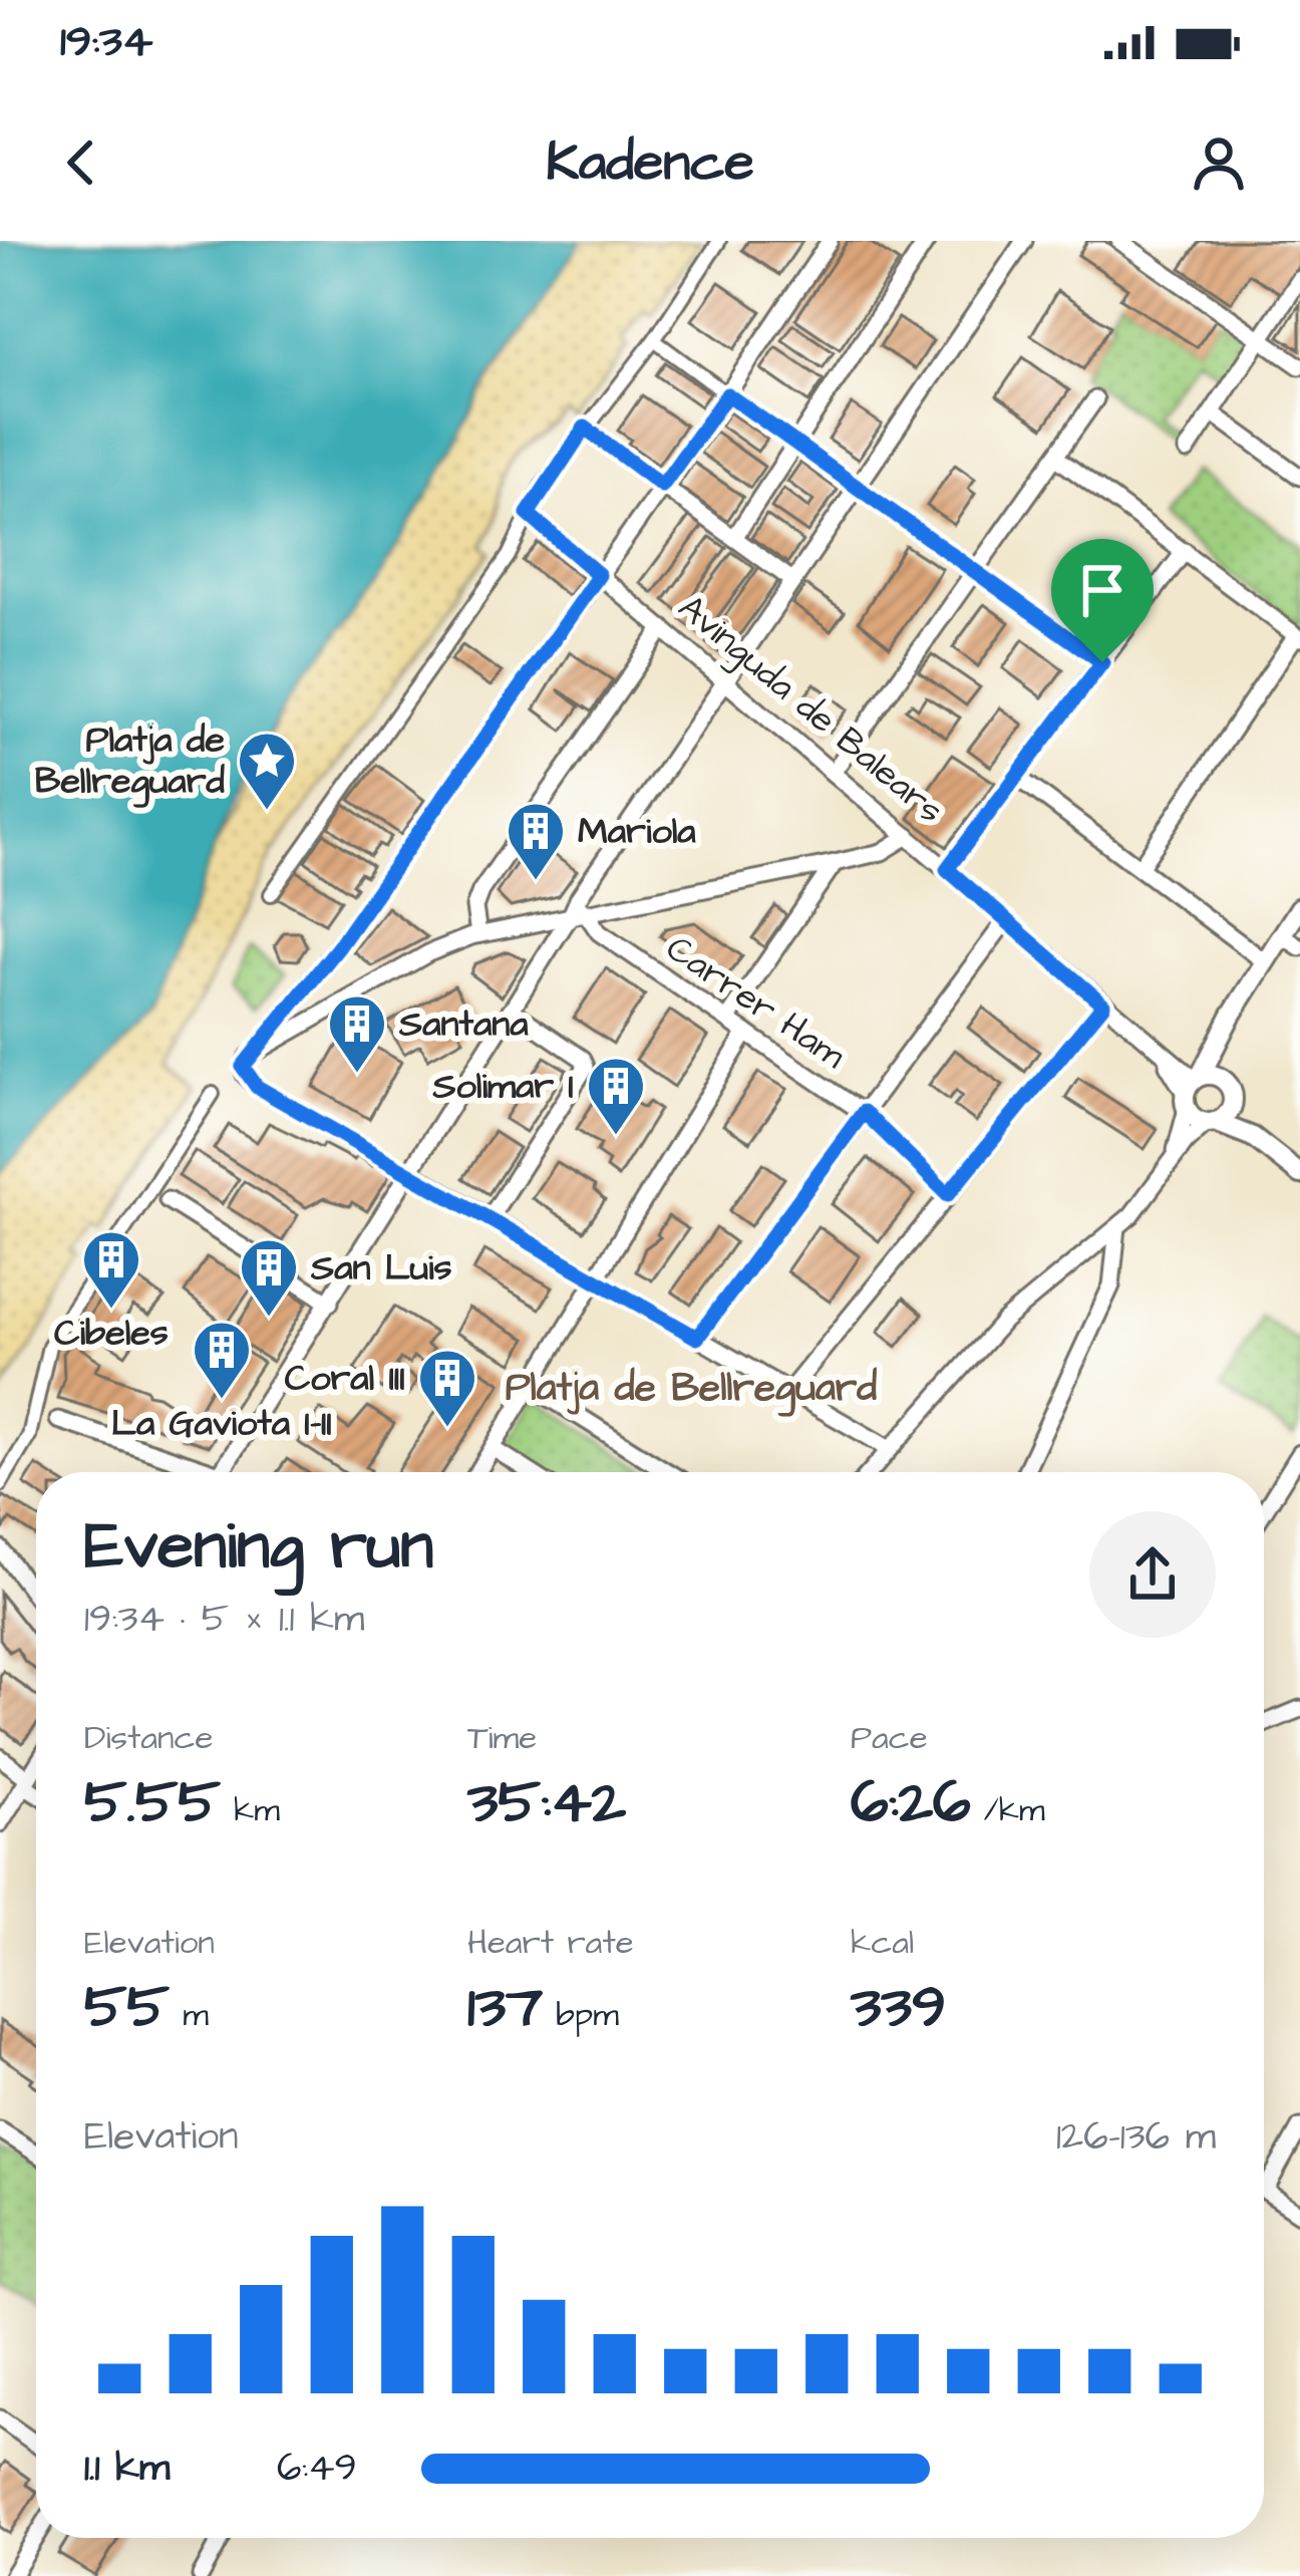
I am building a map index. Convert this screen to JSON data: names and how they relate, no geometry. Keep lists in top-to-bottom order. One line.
{"streets":{"street":["Avinguda de Balears","Carrer Ham"]},"districts":["Platja de Bellreguard"],"places":{"place":["Platja de Bellreguard"],"building":["Mariola","Santana","Solimar I","Cibeles","San Luis","La Gaviota I-II","Coral III"]},"page":{"status":"19:34","header":"Kadence","heading":["Evening run","19:34 · 5 × 1.1 km"],"stats":[["Distance","5.55 km"],["Time","35:42"],["Pace","6:26 /km"],["Elevation","55 m"],["Heart rate","137 bpm"],["kcal","339"]],"chart":["Elevation","126–136 m"],"list":[{"name":"1.1 km","note":"6:49"}]}}
